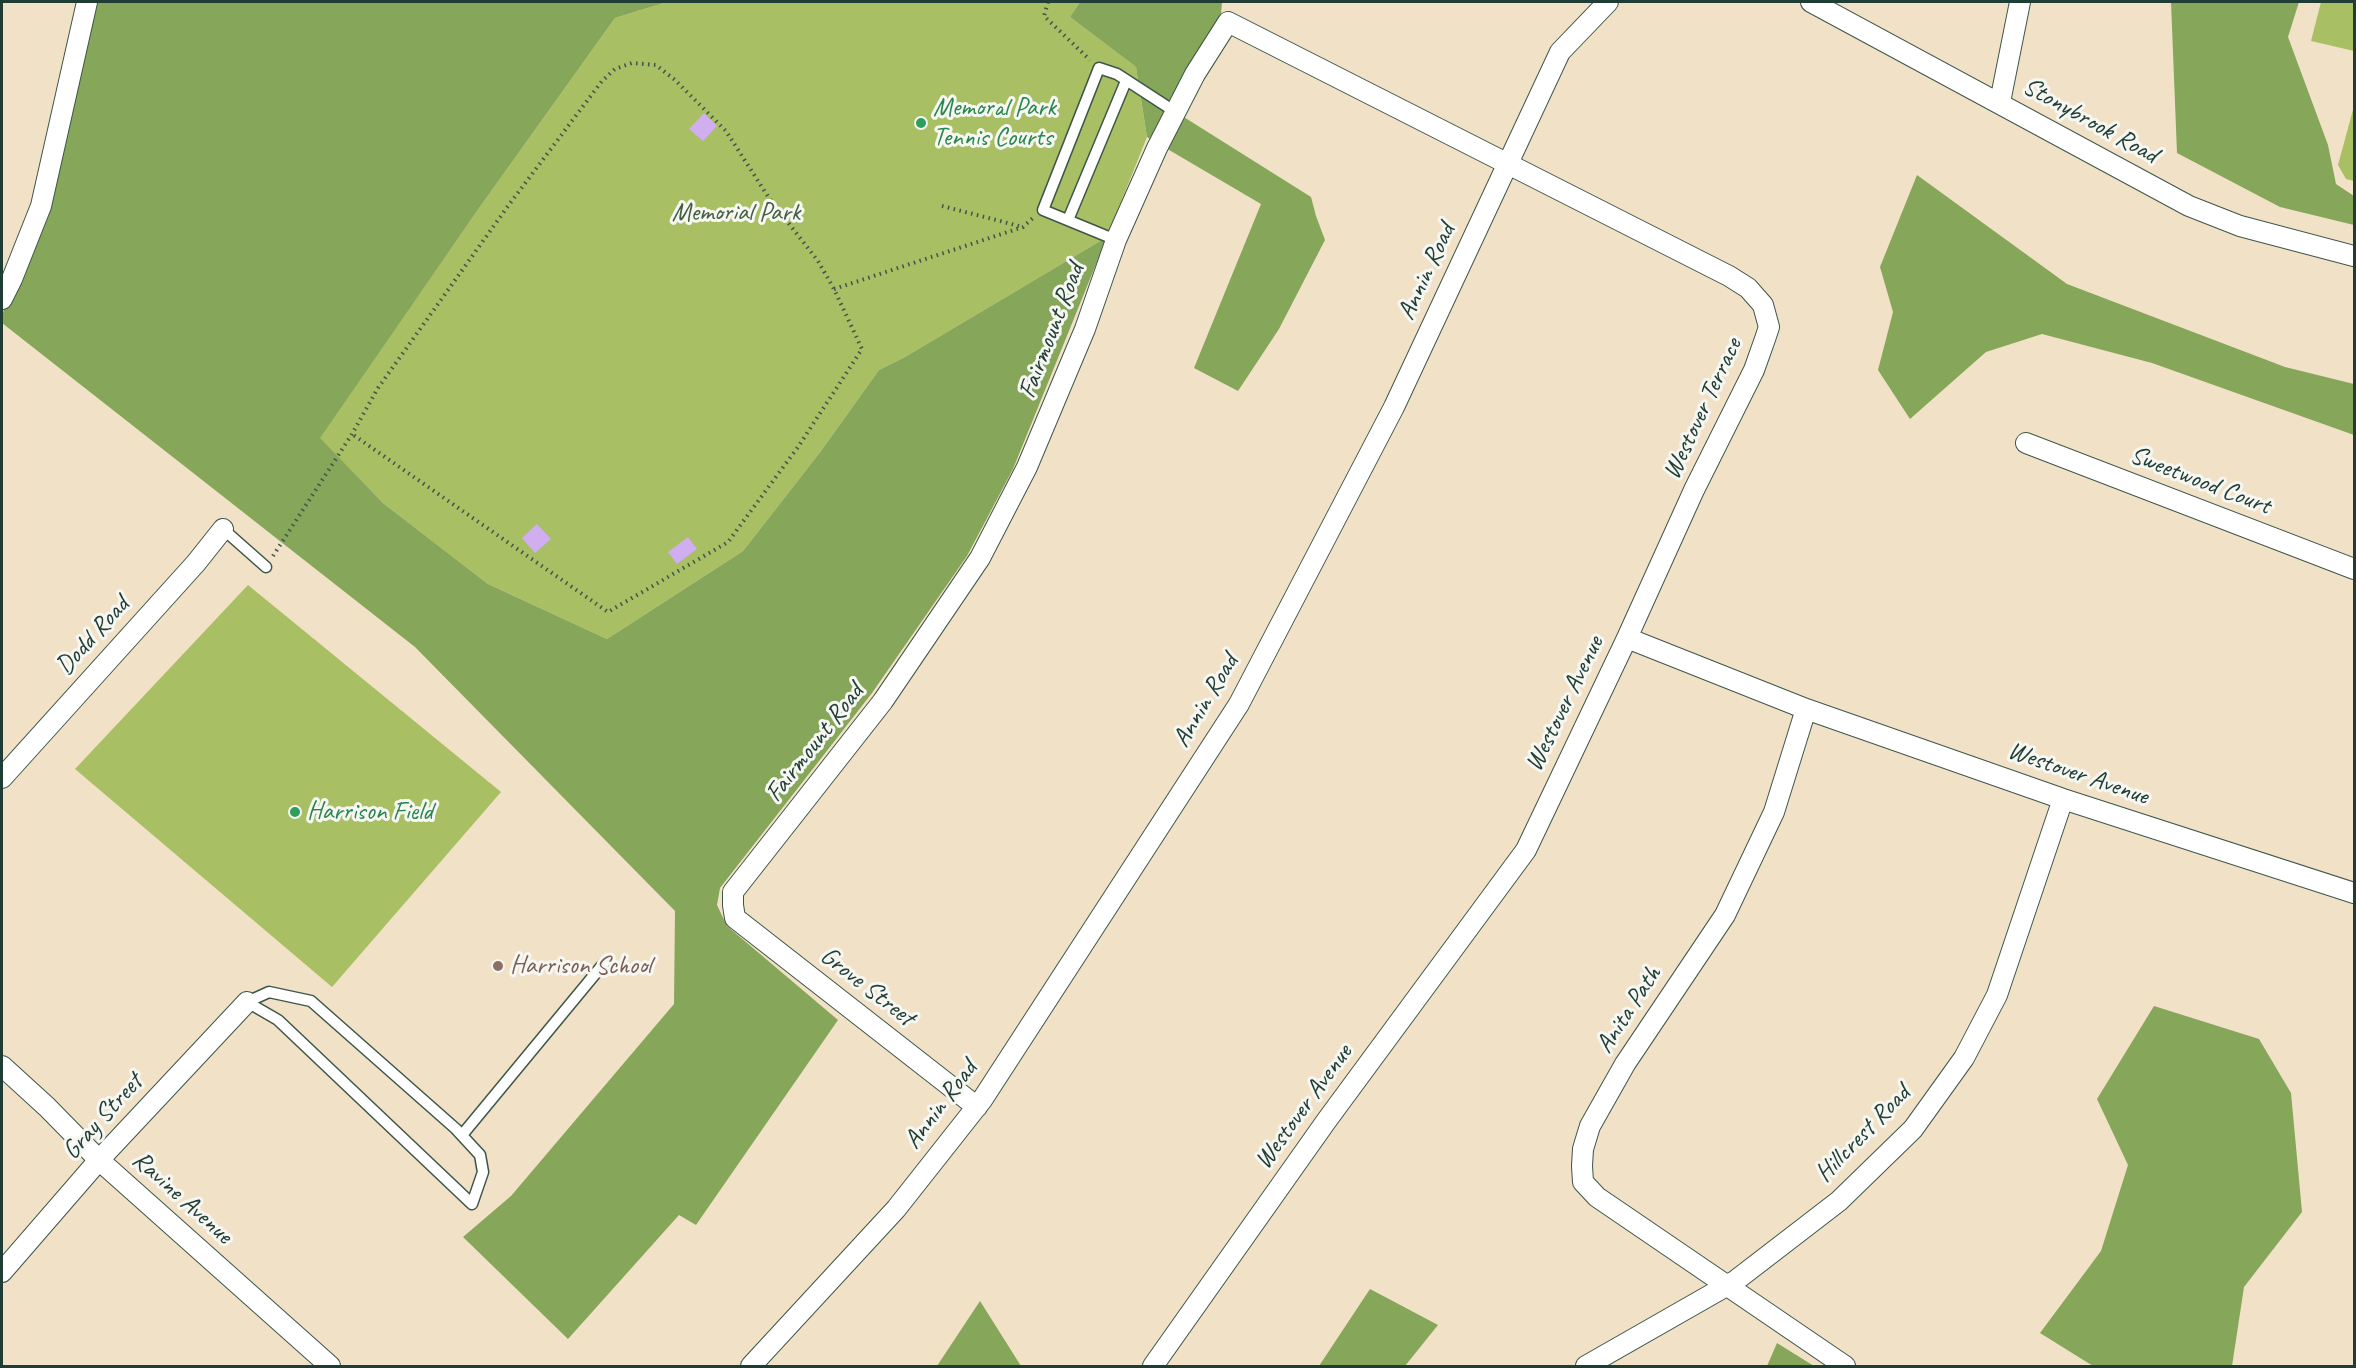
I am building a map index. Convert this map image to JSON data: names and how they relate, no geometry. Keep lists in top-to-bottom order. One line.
{"streets":{"street":["Stonybrook Road","Annin Road","Fairmount Road","Westover Terrace","Sweetwood Court","Dodd Road","Westover Avenue","Grove Street","Anita Path","Gray Street","Hillcrest Road","Ravine Avenue"]},"crossings":[["Annin Road","Fairmount Road"],["Annin Road","Westover Terrace"],["Annin Road","Grove Street"],["Fairmount Road","Westover Terrace"],["Fairmount Road","Grove Street"],["Westover Terrace","Westover Avenue"],["Westover Avenue","Anita Path"],["Westover Avenue","Hillcrest Road"],["Anita Path","Hillcrest Road"],["Gray Street","Ravine Avenue"]],"parks":["Memorial Park"],"places":["Memoral Park Tennis Courts","Harrison Field","Harrison School"]}
